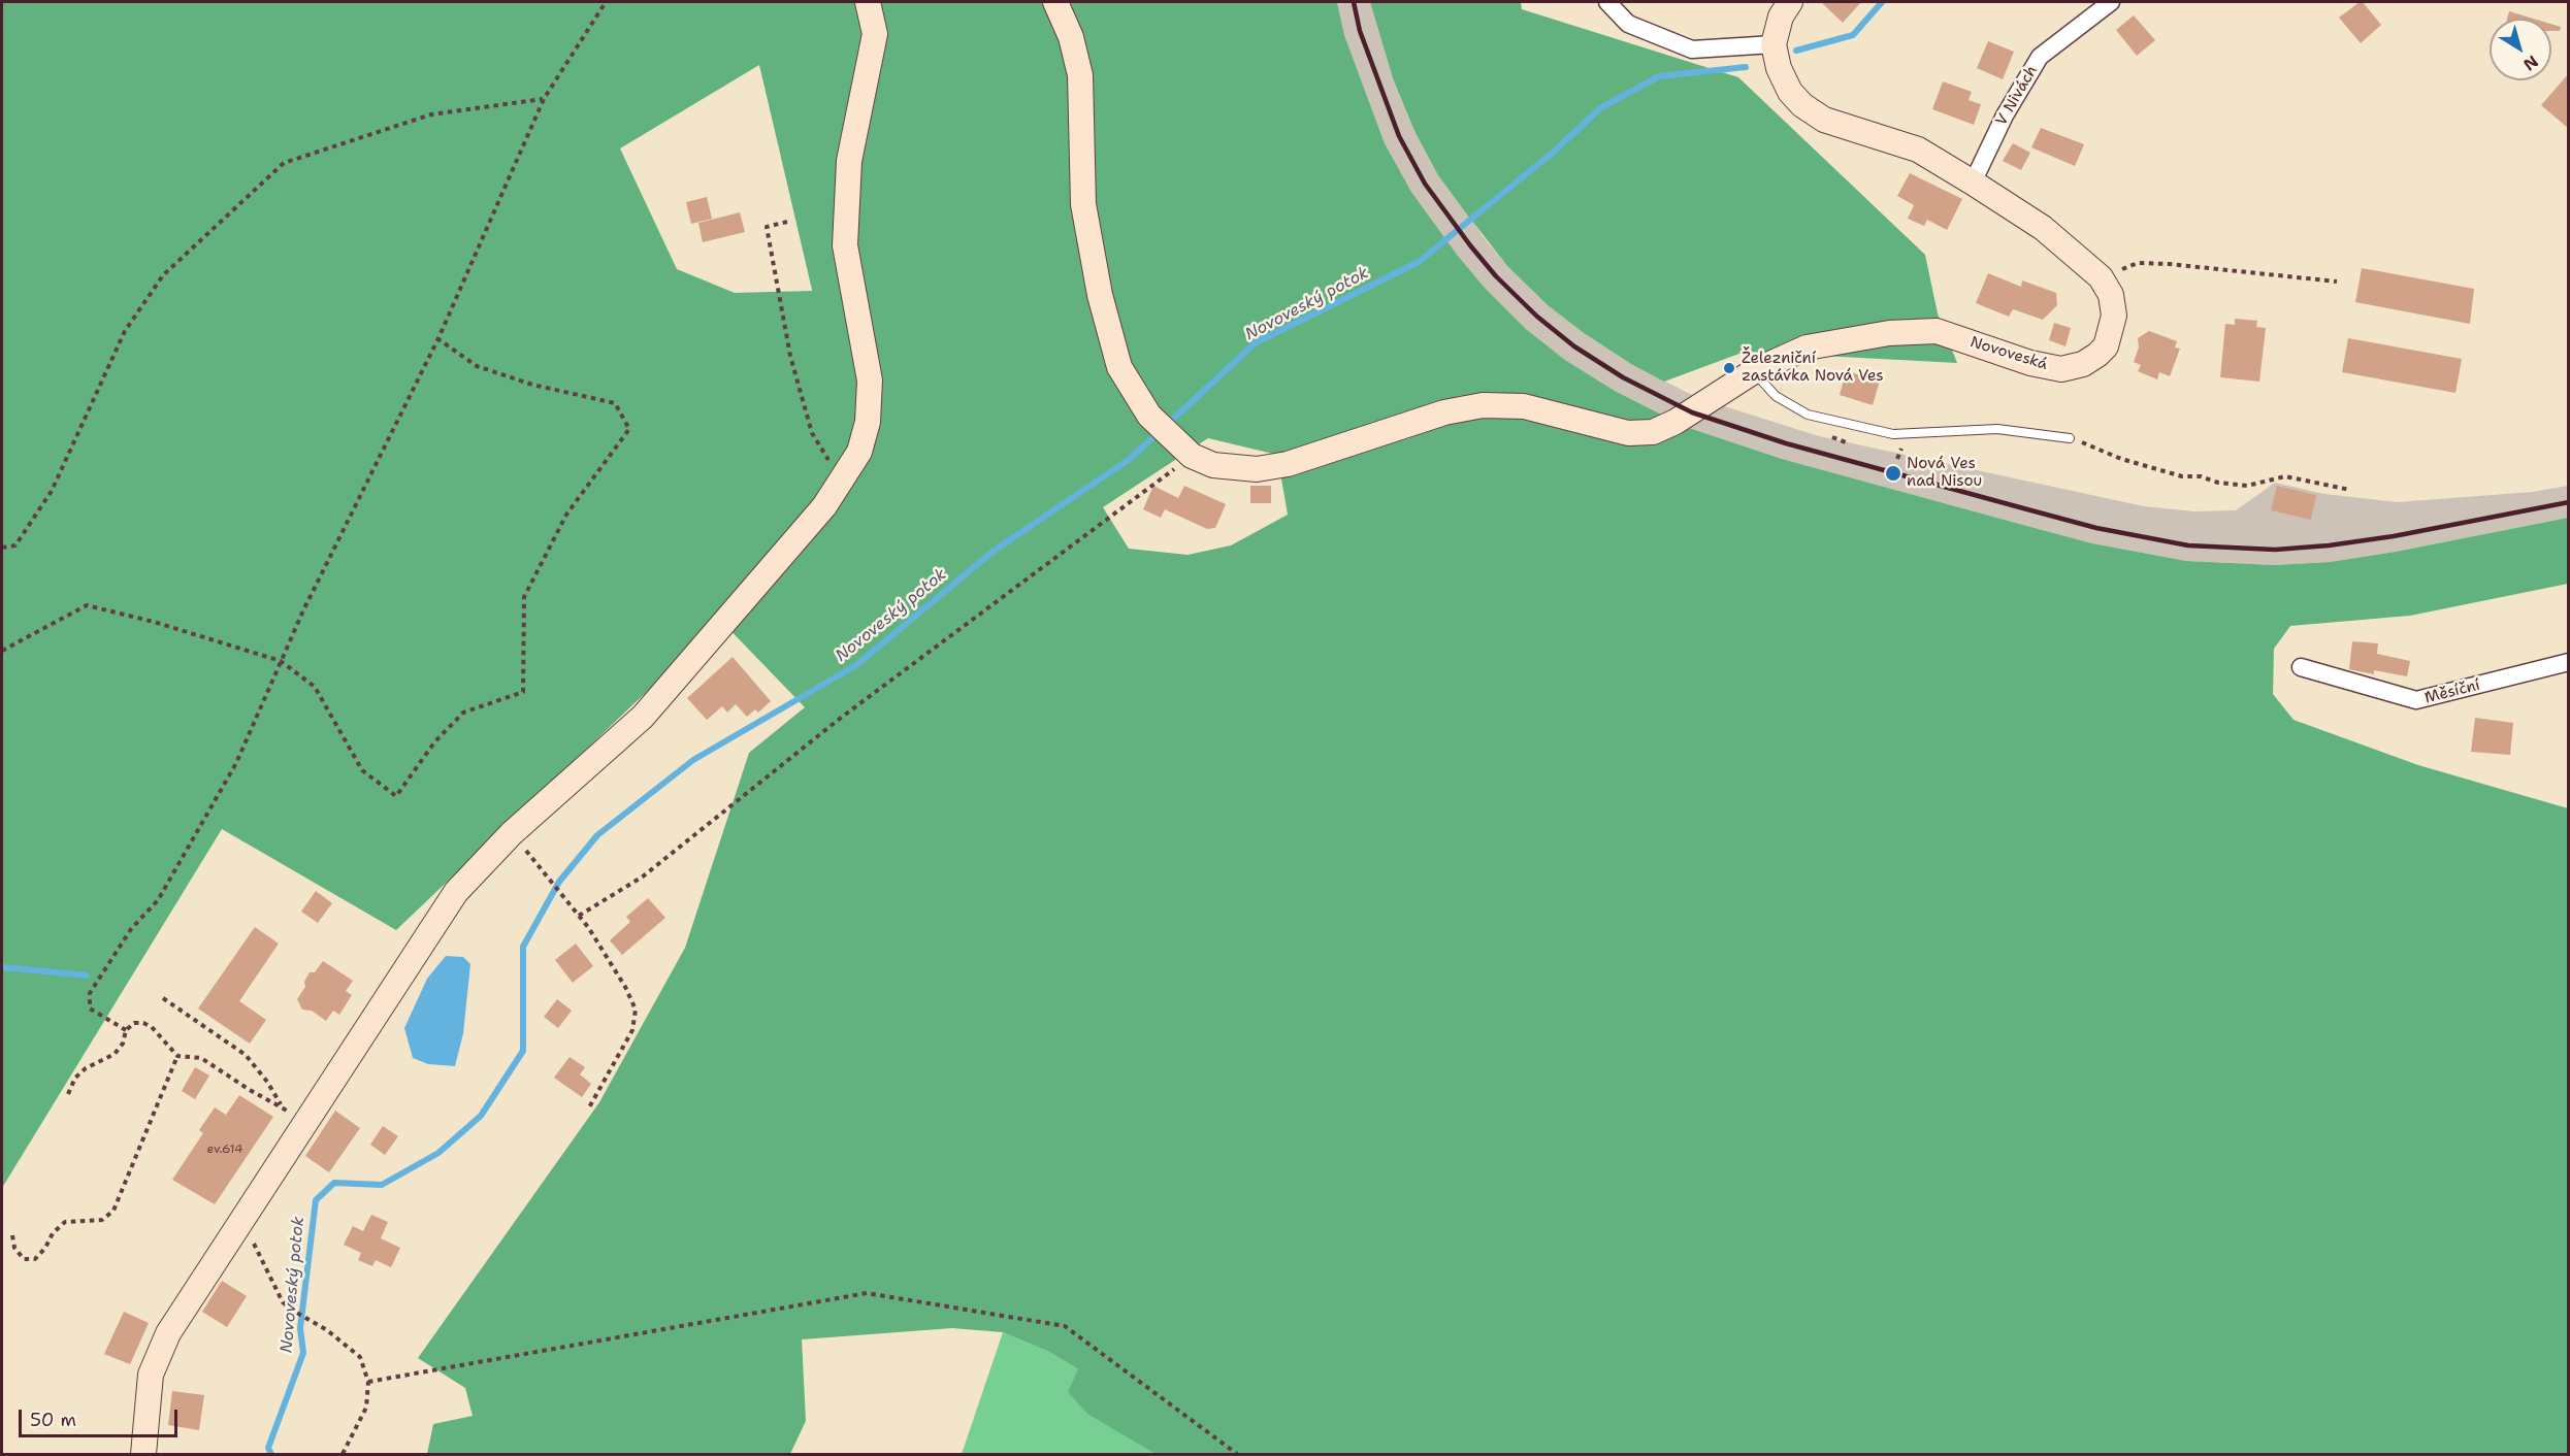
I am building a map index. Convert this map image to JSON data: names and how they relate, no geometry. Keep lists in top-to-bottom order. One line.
{"streets":{"street":["V Nivách","Novoveská","Měsíční"]},"crossings":[["V Nivách","Novoveská"]],"water":["Novoveský potok"],"places":["Železniční zastávka Nová Ves","Nová Ves nad Nisou"],"house_numbers":["ev.614"],"scale_bar":"50 m","north":"bottom right"}
